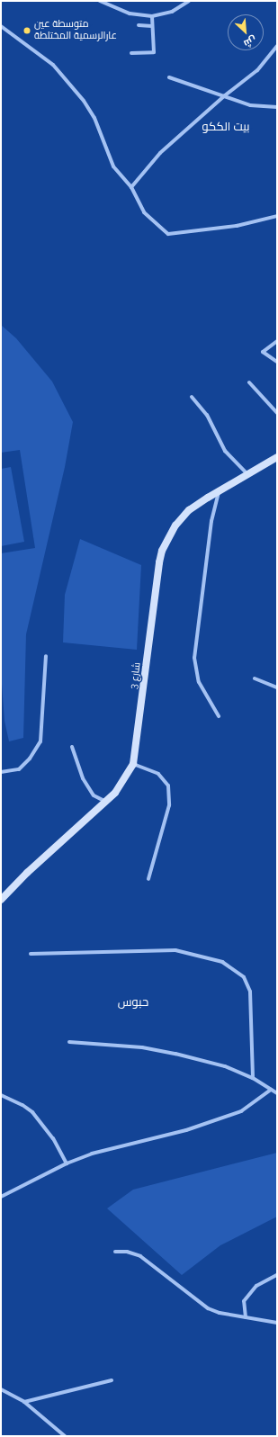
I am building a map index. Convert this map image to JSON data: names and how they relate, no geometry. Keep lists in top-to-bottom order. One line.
{"streets":{"street":["شارع 3"]},"districts":["بيت الككو","حبوس"],"places":["متوسطة عين عارالرسمية المختلطة"],"north":"bottom right"}
